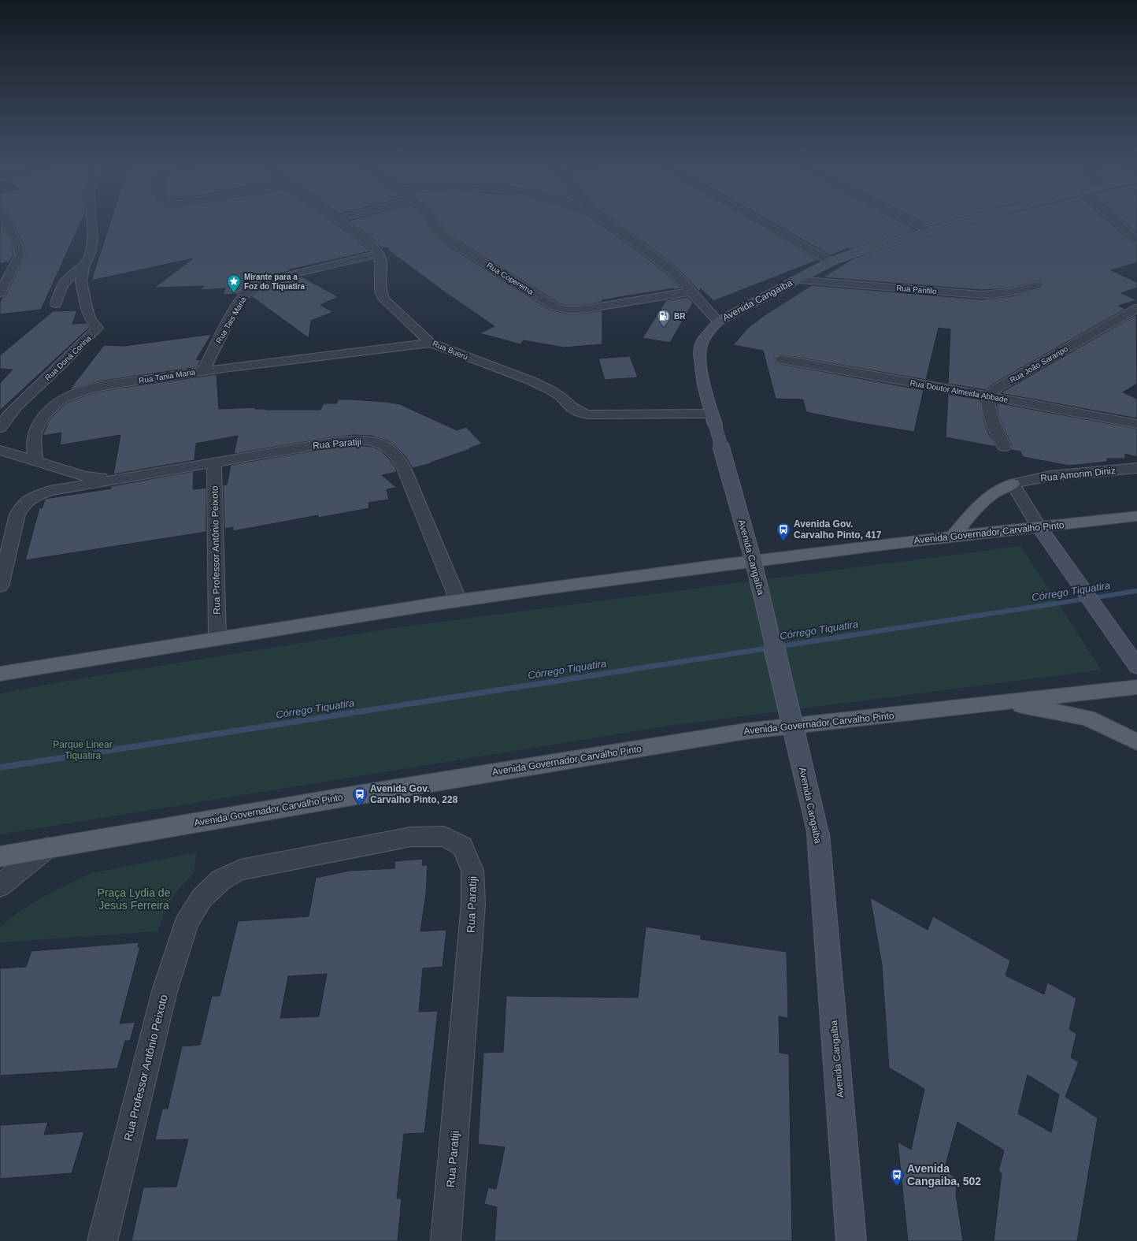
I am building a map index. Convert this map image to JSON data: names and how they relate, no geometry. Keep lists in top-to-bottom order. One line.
{"streets":{"main road":["Avenida Cangaíba","Avenida Governador Carvalho Pinto"],"street":["Rua Coperema","Rua Panfilo","Rua Tais Maria","Rua Buerú","Rua Doná Corina","Rua João Sararipo","Rua Tania Maria","Rua Doutor Almeida Abbade","Rua Paratiji","Rua Amorim Diniz","Rua Professor Antônio Peixoto"]},"crossings":[["Rua Panfilo","Avenida Cangaíba"],["Avenida Cangaíba","Rua Buerú"],["Rua Tais Maria","Rua Buerú"],["Rua Tais Maria","Rua Tania Maria"],["Rua Buerú","Rua Tania Maria"],["Rua João Sararipo","Rua Doutor Almeida Abbade"],["Rua Paratiji","Avenida Governador Carvalho Pinto"],["Rua Paratiji","Rua Professor Antônio Peixoto"],["Avenida Governador Carvalho Pinto","Rua Professor Antônio Peixoto"]],"water":["Córrego Tiquatira"],"parks":["Parque Linear Tiquatira","Praça Lydia de Jesus Ferreira"],"places":{"place":["Mirante para a Foz do Tiquatira"],"fuel station":["BR"],"bus stop":["Avenida Gov. Carvalho Pinto, 417","Avenida Gov. Carvalho Pinto, 228","Avenida Cangaiba, 502"]}}
